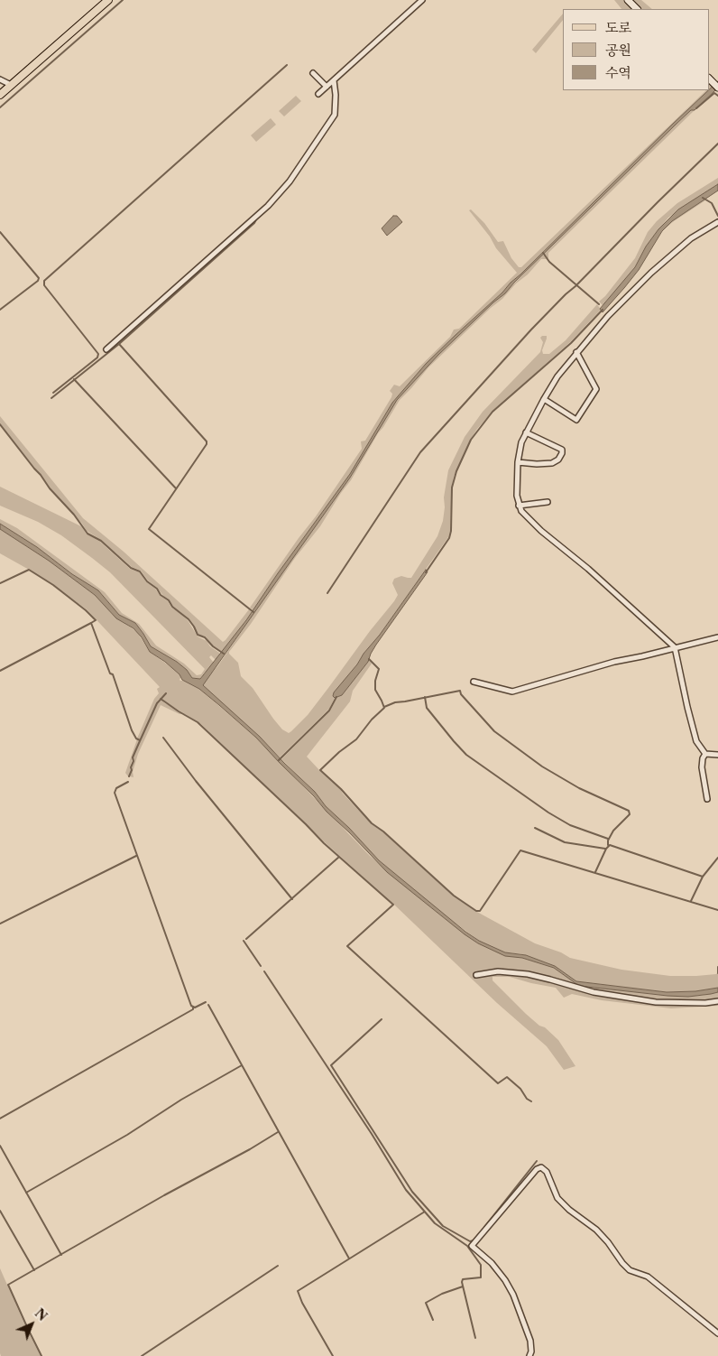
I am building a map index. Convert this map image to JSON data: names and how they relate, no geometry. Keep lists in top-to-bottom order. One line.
{"legend":["도로","공원","수역"],"north":"top right"}
